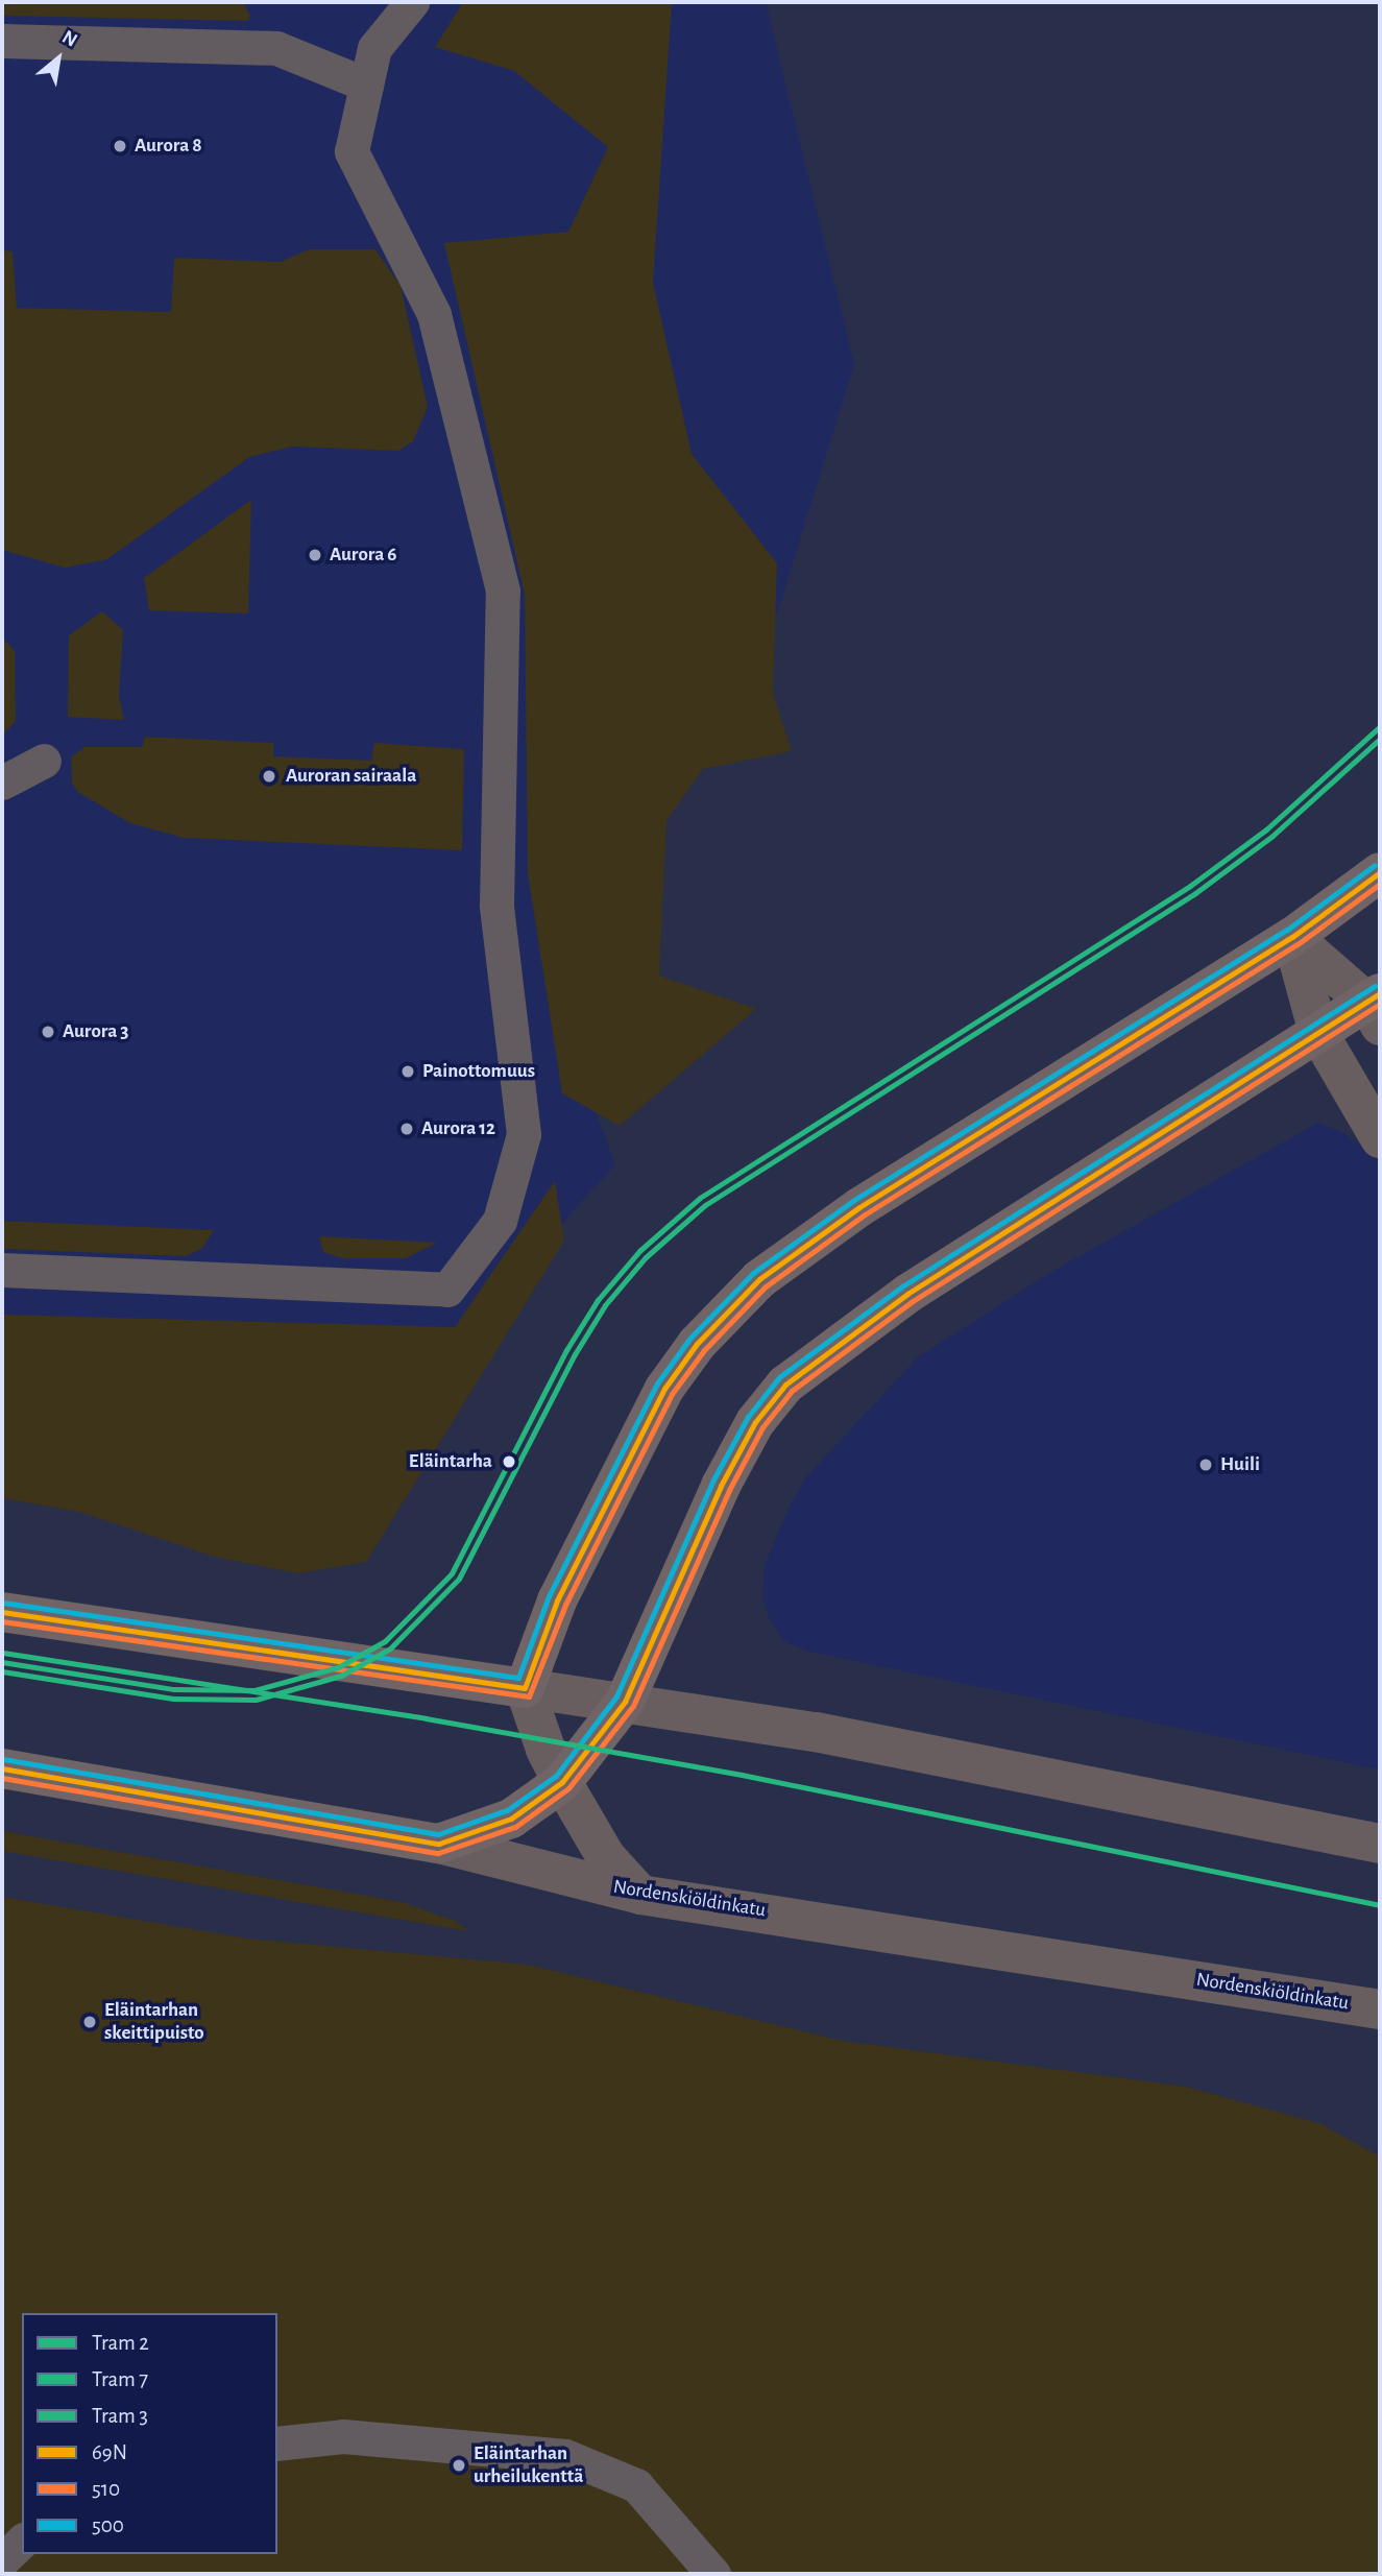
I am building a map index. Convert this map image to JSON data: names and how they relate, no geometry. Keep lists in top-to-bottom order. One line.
{"streets":{"main road":["Nordenskiöldinkatu"]},"places":["Aurora 8","Aurora 6","Auroran sairaala","Aurora 3","Painottomuus","Aurora 12","Eläintarha","Huili","Eläintarhan skeittipuisto","Eläintarhan urheilukenttä"],"lines":["tram line 2","tram line 7","transit line 500","transit line 69N","transit line 510","tram line 3"],"legend":["Tram 2","Tram 7","Tram 3","69N","510","500"],"north":"top right"}
